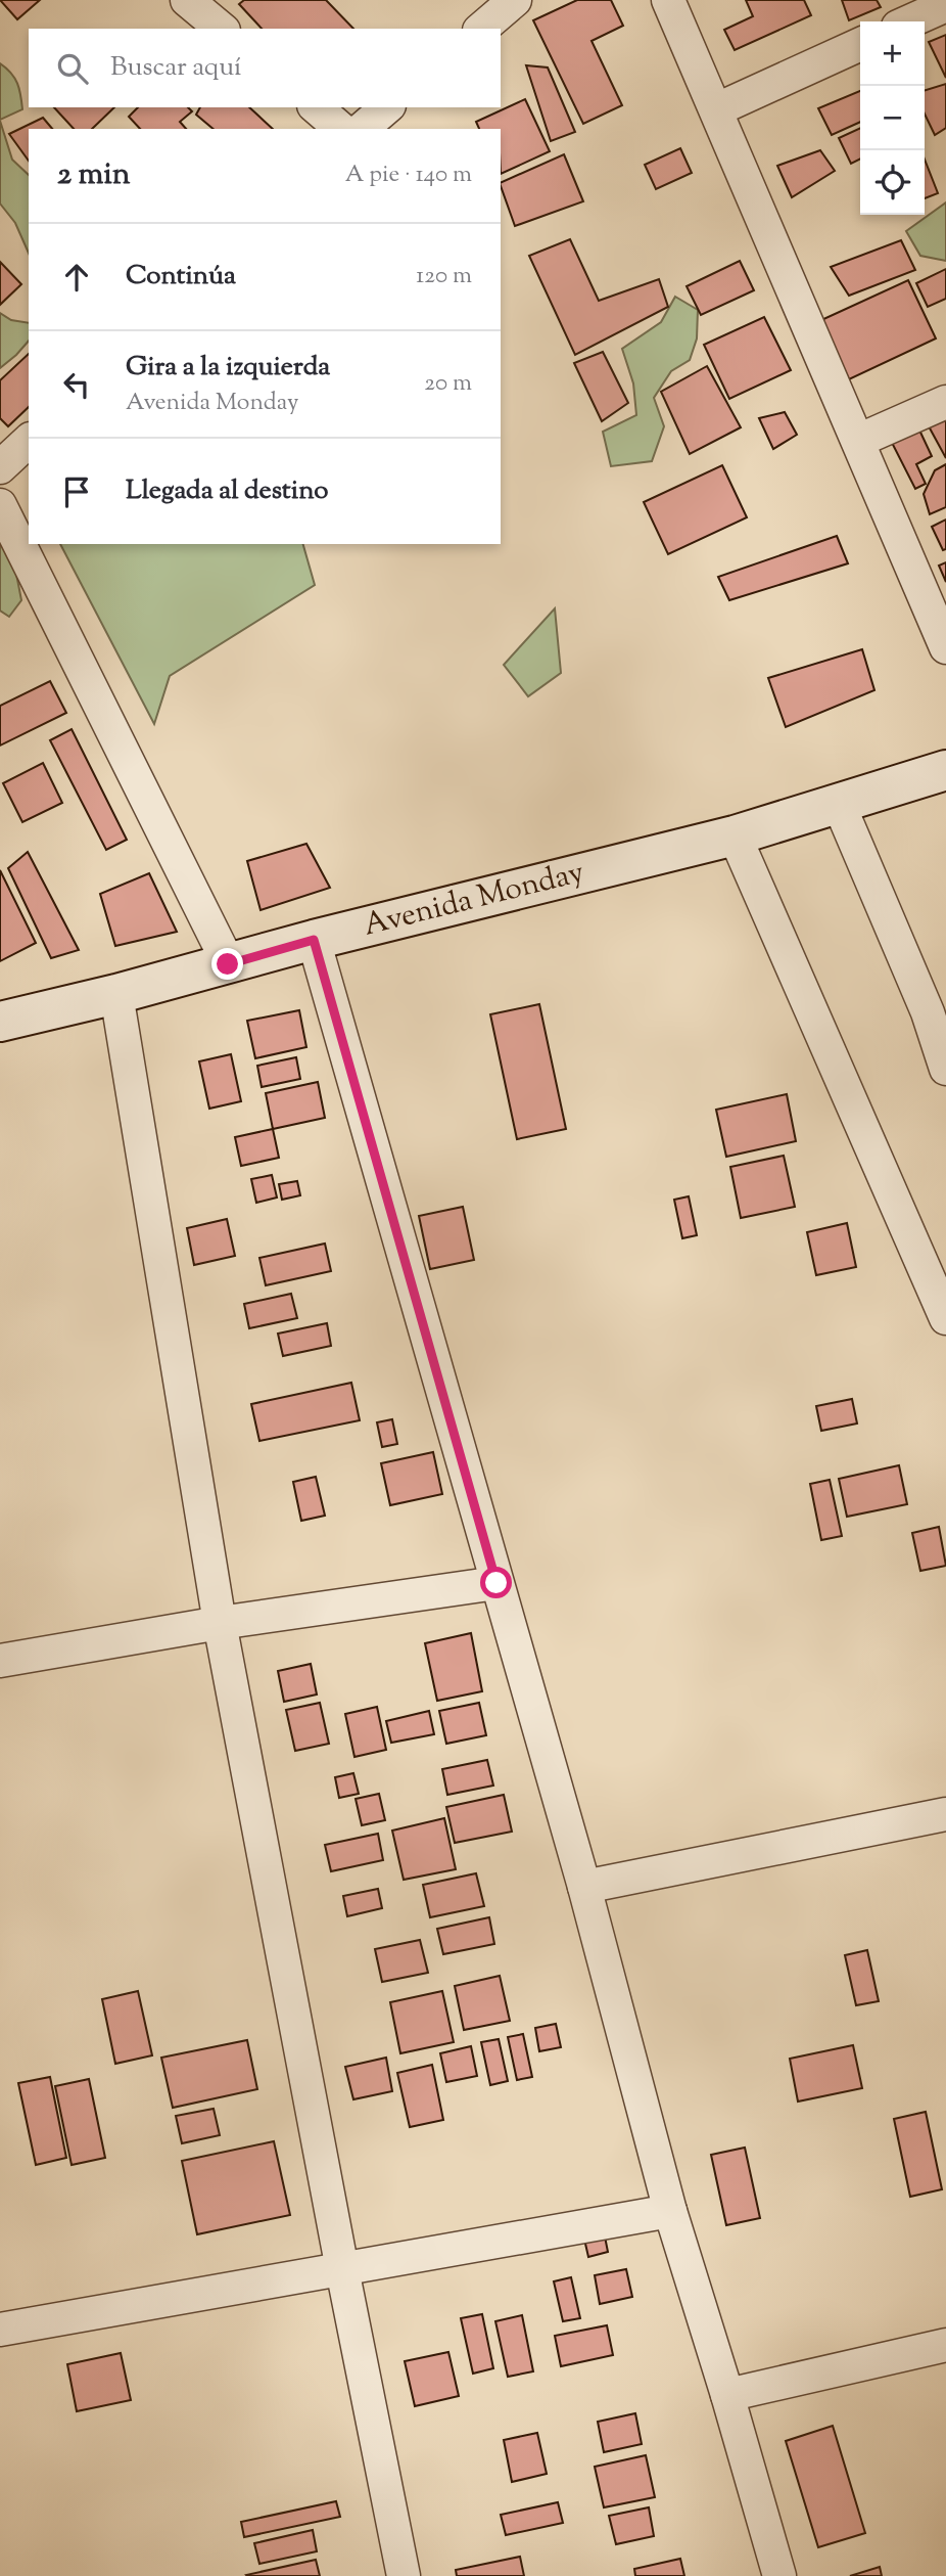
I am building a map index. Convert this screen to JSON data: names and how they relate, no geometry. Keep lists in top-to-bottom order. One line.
{"streets":{"main road":["Avenida Monday"]},"page":{"map_buttons":["+","−"],"search":"Buscar aquí","heading":["2 min","A pie · 140 m"],"list":[["Continúa","120 m"],["Gira a la izquierda","Avenida Monday","20 m"],"Llegada al destino"]}}
